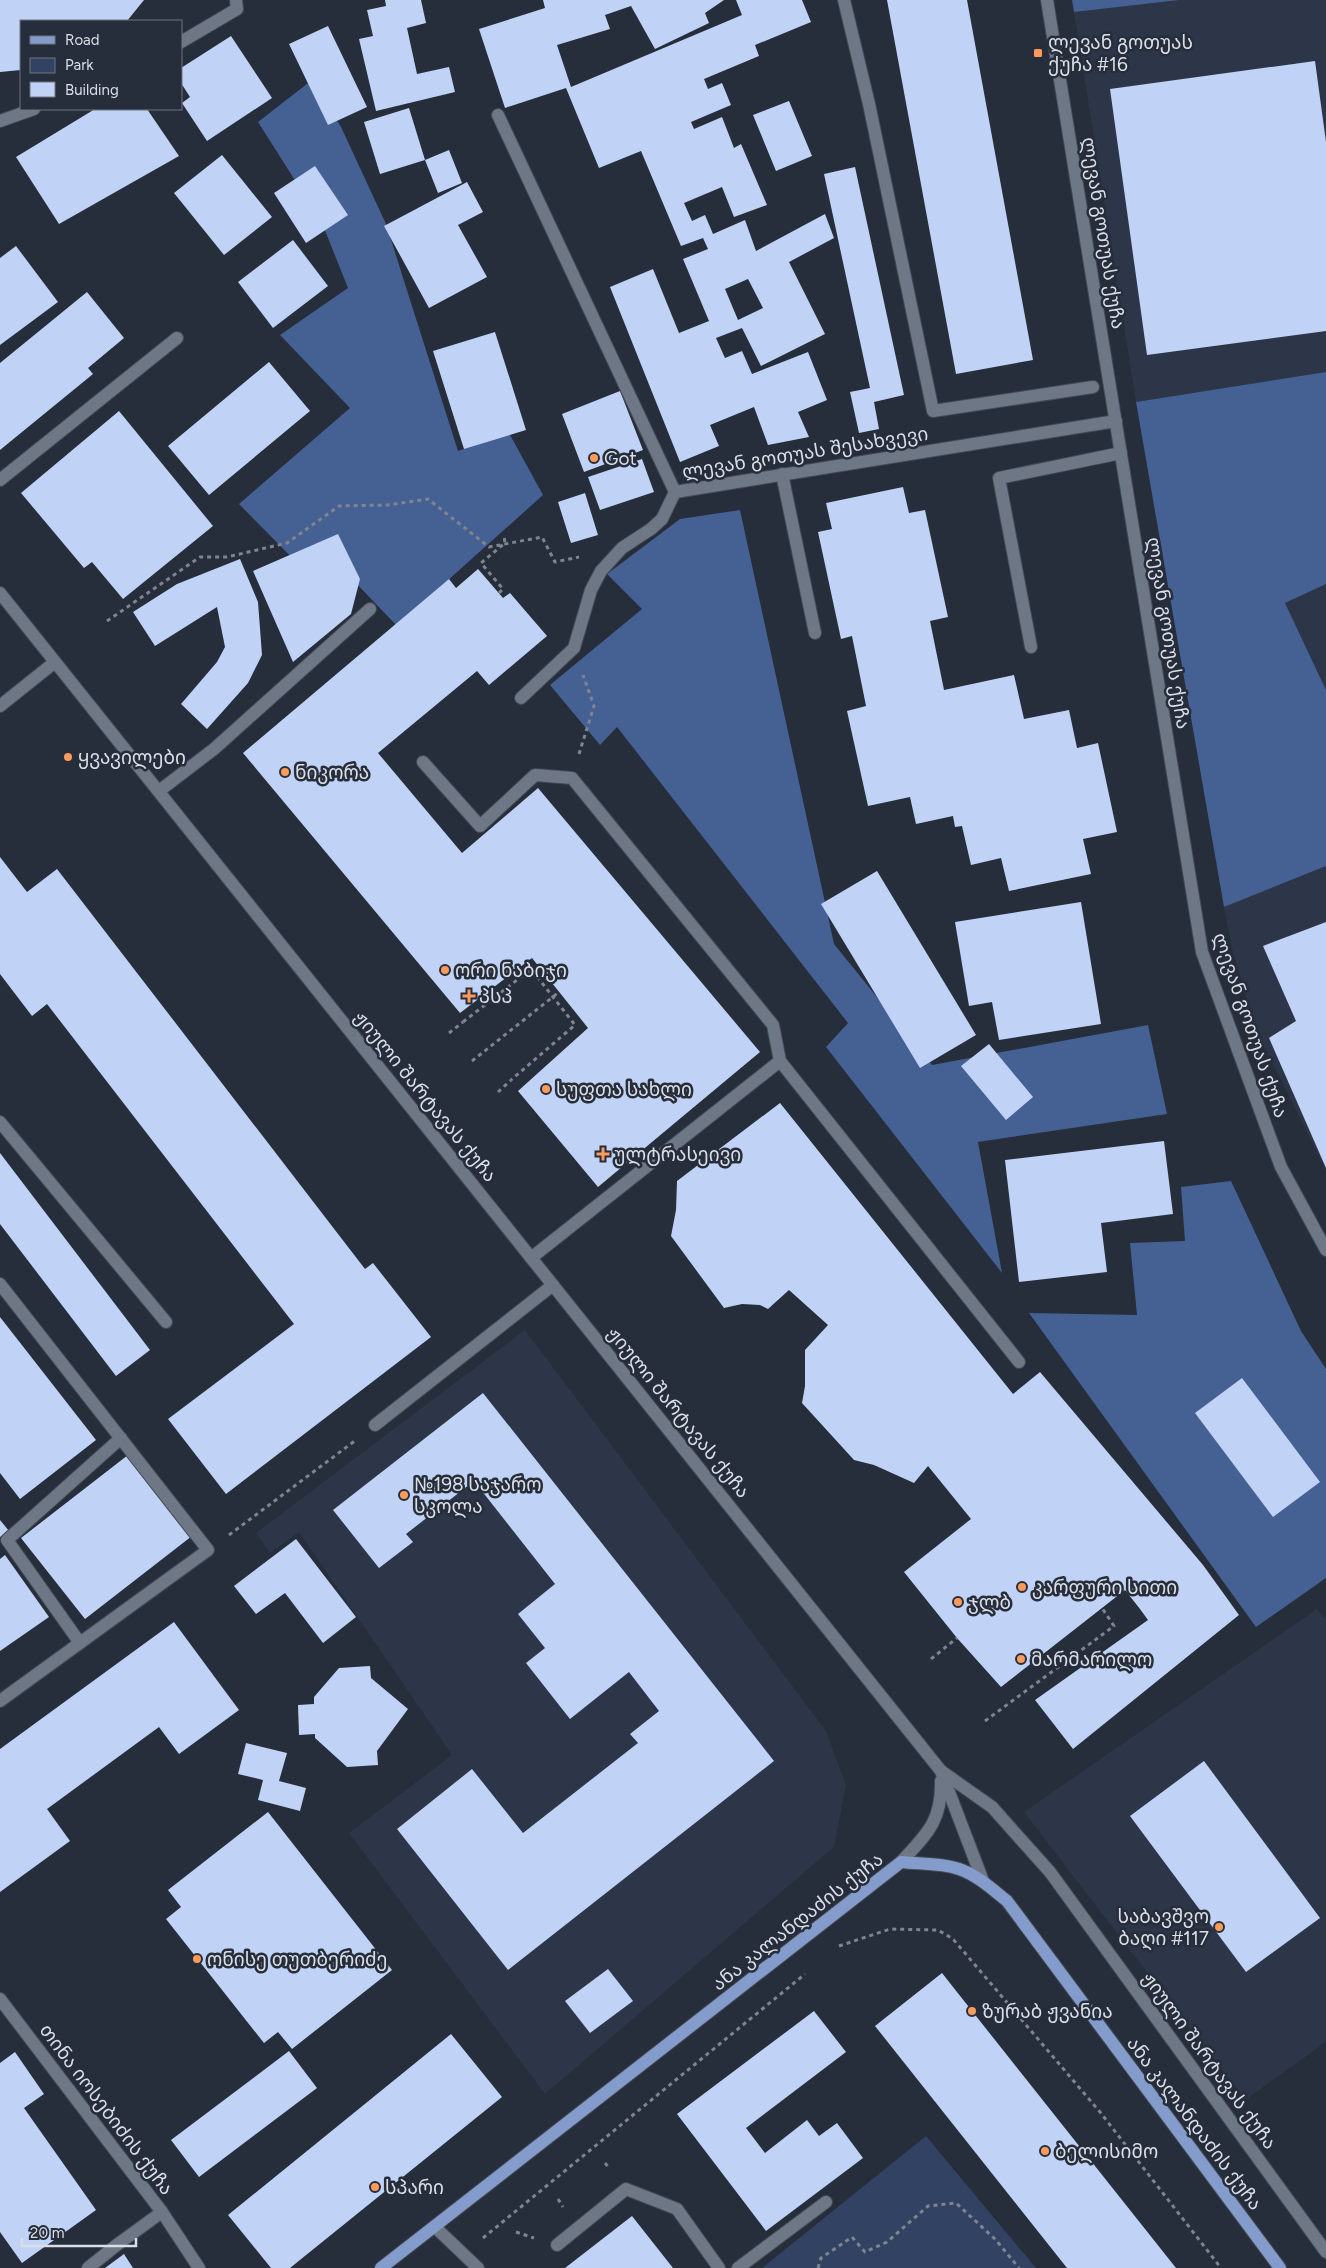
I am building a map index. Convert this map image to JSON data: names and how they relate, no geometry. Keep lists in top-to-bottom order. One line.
{"streets":{"main road":["ანა კალანდაძის ქუჩა"],"street":["ლევან გოთუას ქუჩა","ლევან გოთუას შესახვევი","ჟიული შარტავას ქუჩა","თინა იოსებიძის ქუჩა"]},"crossings":[["ლევან გოთუას ქუჩა","ლევან გოთუას შესახვევი"]],"places":{"transit":["ლევან გოთუას ქუჩა #16"],"other":["Got","ყვავილები","ნიკორა","ორი ნაბიჯი","სუფთა სახლი","№198 საჯარო სკოლა","კარფური სითი","ჯლბ","მარმარილო","საბავშვო ბაღი #117","ონისე თუთბერიძე","ზურაბ ჟვანია","ბელისიმო","სპარი"],"health":["პსპ","ულტრასეივი"]},"legend":["Road","Park","Building"],"scale_bar":"20 m"}
